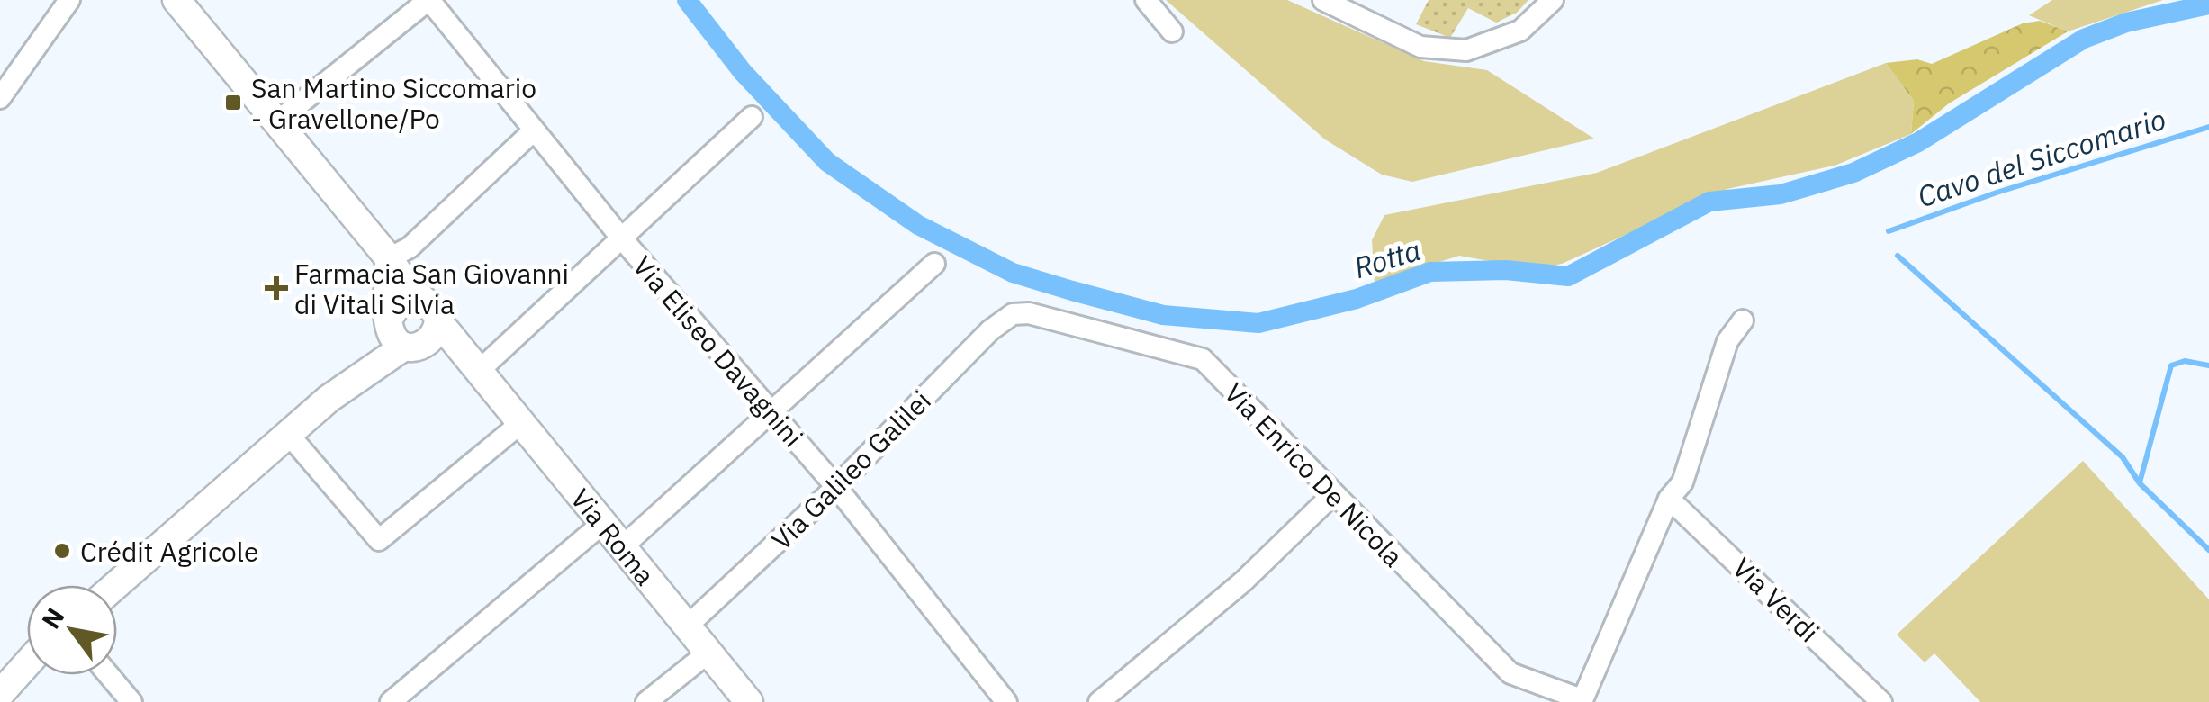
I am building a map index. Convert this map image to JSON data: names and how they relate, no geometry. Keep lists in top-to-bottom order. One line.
{"streets":{"street":["Via Eliseo Davagnini","Via Galileo Galilei","Via Enrico De Nicola","Via Roma","Via Verdi"]},"crossings":[["Via Eliseo Davagnini","Via Galileo Galilei"],["Via Galileo Galilei","Via Enrico De Nicola"],["Via Galileo Galilei","Via Roma"]],"water":["Cavo del Siccomario","Rotta"],"places":{"transit":["San Martino Siccomario - Gravellone/Po"],"health":["Farmacia San Giovanni di Vitali Silvia"],"other":["Crédit Agricole"]},"north":"top left"}
